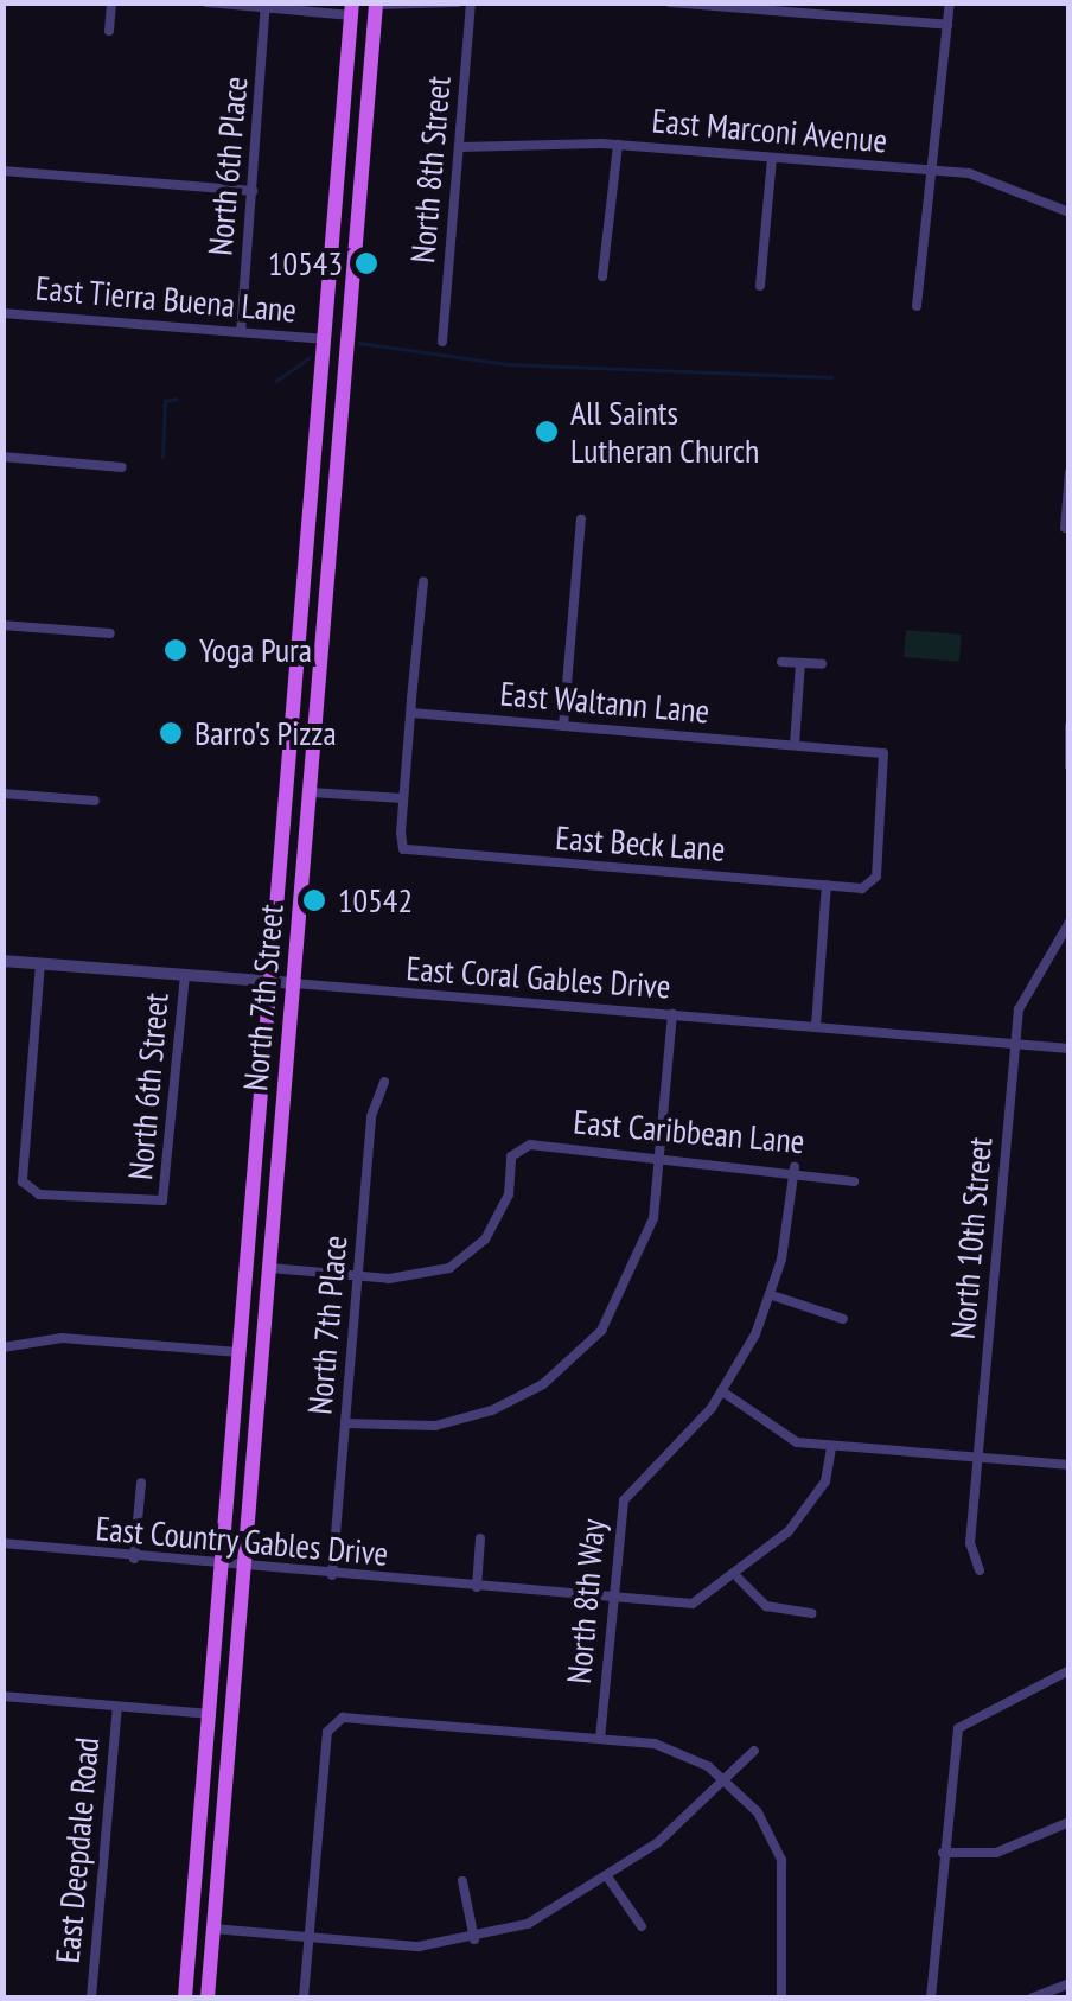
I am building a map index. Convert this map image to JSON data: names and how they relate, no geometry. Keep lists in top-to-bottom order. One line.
{"streets":{"main road":["North 7th Street"],"street":["East Marconi Avenue","North 6th Place","North 8th Street","East Tierra Buena Lane","East Waltann Lane","East Beck Lane","East Coral Gables Drive","North 6th Street","East Caribbean Lane","North 10th Street","North 7th Place","East Country Gables Drive","North 8th Way","East Deepdale Road"]},"crossings":[["East Marconi Avenue","North 8th Street"],["North 6th Place","East Tierra Buena Lane"],["East Tierra Buena Lane","North 7th Street"],["East Waltann Lane","East Beck Lane"],["East Coral Gables Drive","North 7th Street"],["East Coral Gables Drive","North 6th Street"],["East Coral Gables Drive","North 10th Street"],["North 7th Street","East Country Gables Drive"],["East Caribbean Lane","North 7th Place"],["East Caribbean Lane","North 8th Way"],["North 7th Place","East Country Gables Drive"],["East Country Gables Drive","North 8th Way"]],"places":["10543","All Saints Lutheran Church","Yoga Pura","Barro's Pizza","10542"]}
